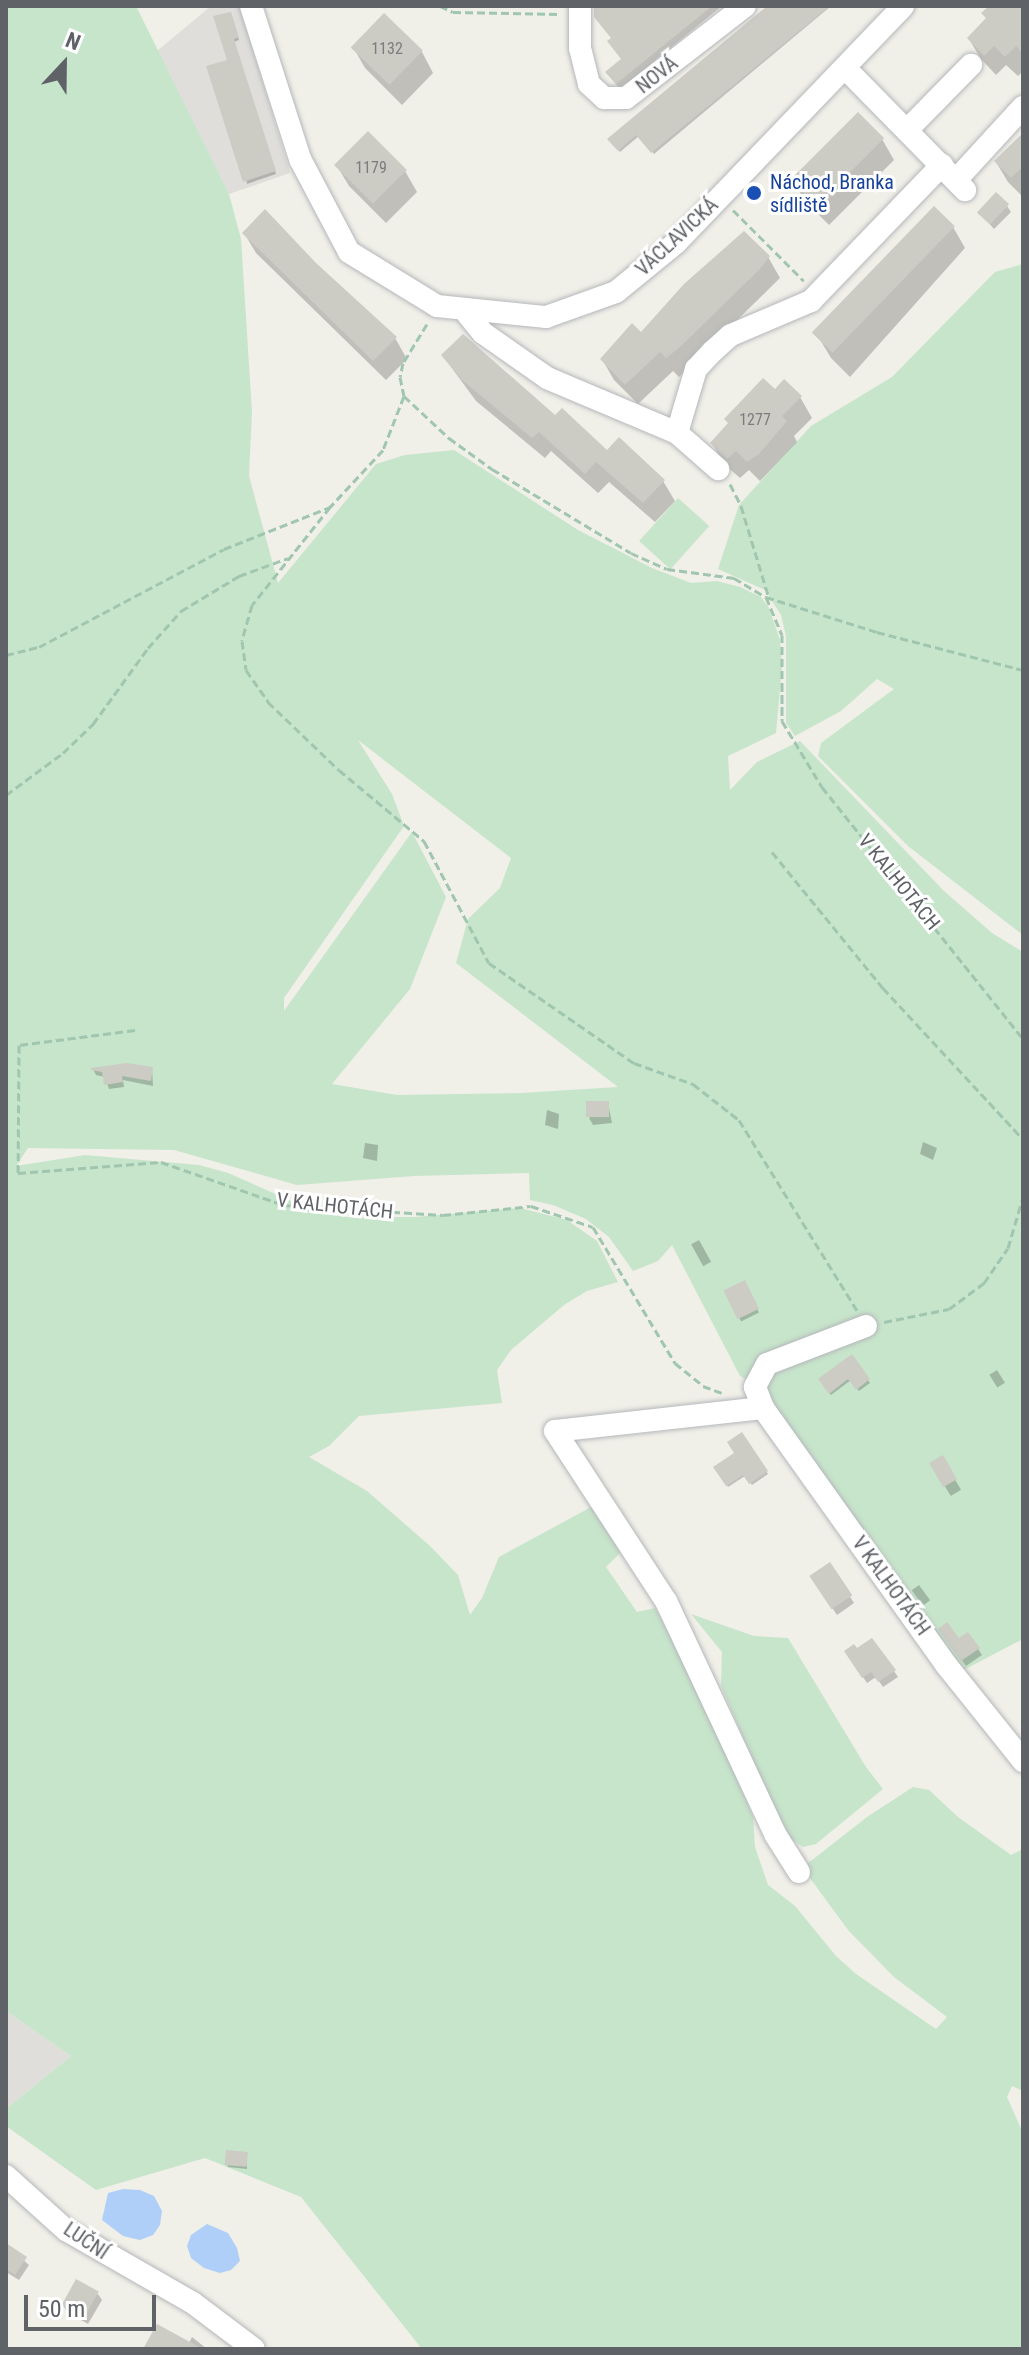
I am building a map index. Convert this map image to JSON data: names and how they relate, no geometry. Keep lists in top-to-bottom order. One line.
{"streets":{"street":["NOVÁ","VÁCLAVICKÁ","V KALHOTÁCH","LUČNÍ"]},"places":["Náchod, Branka sídliště"],"house_numbers":["1132","1179","1277"],"scale_bar":"50 m","north":"top"}
